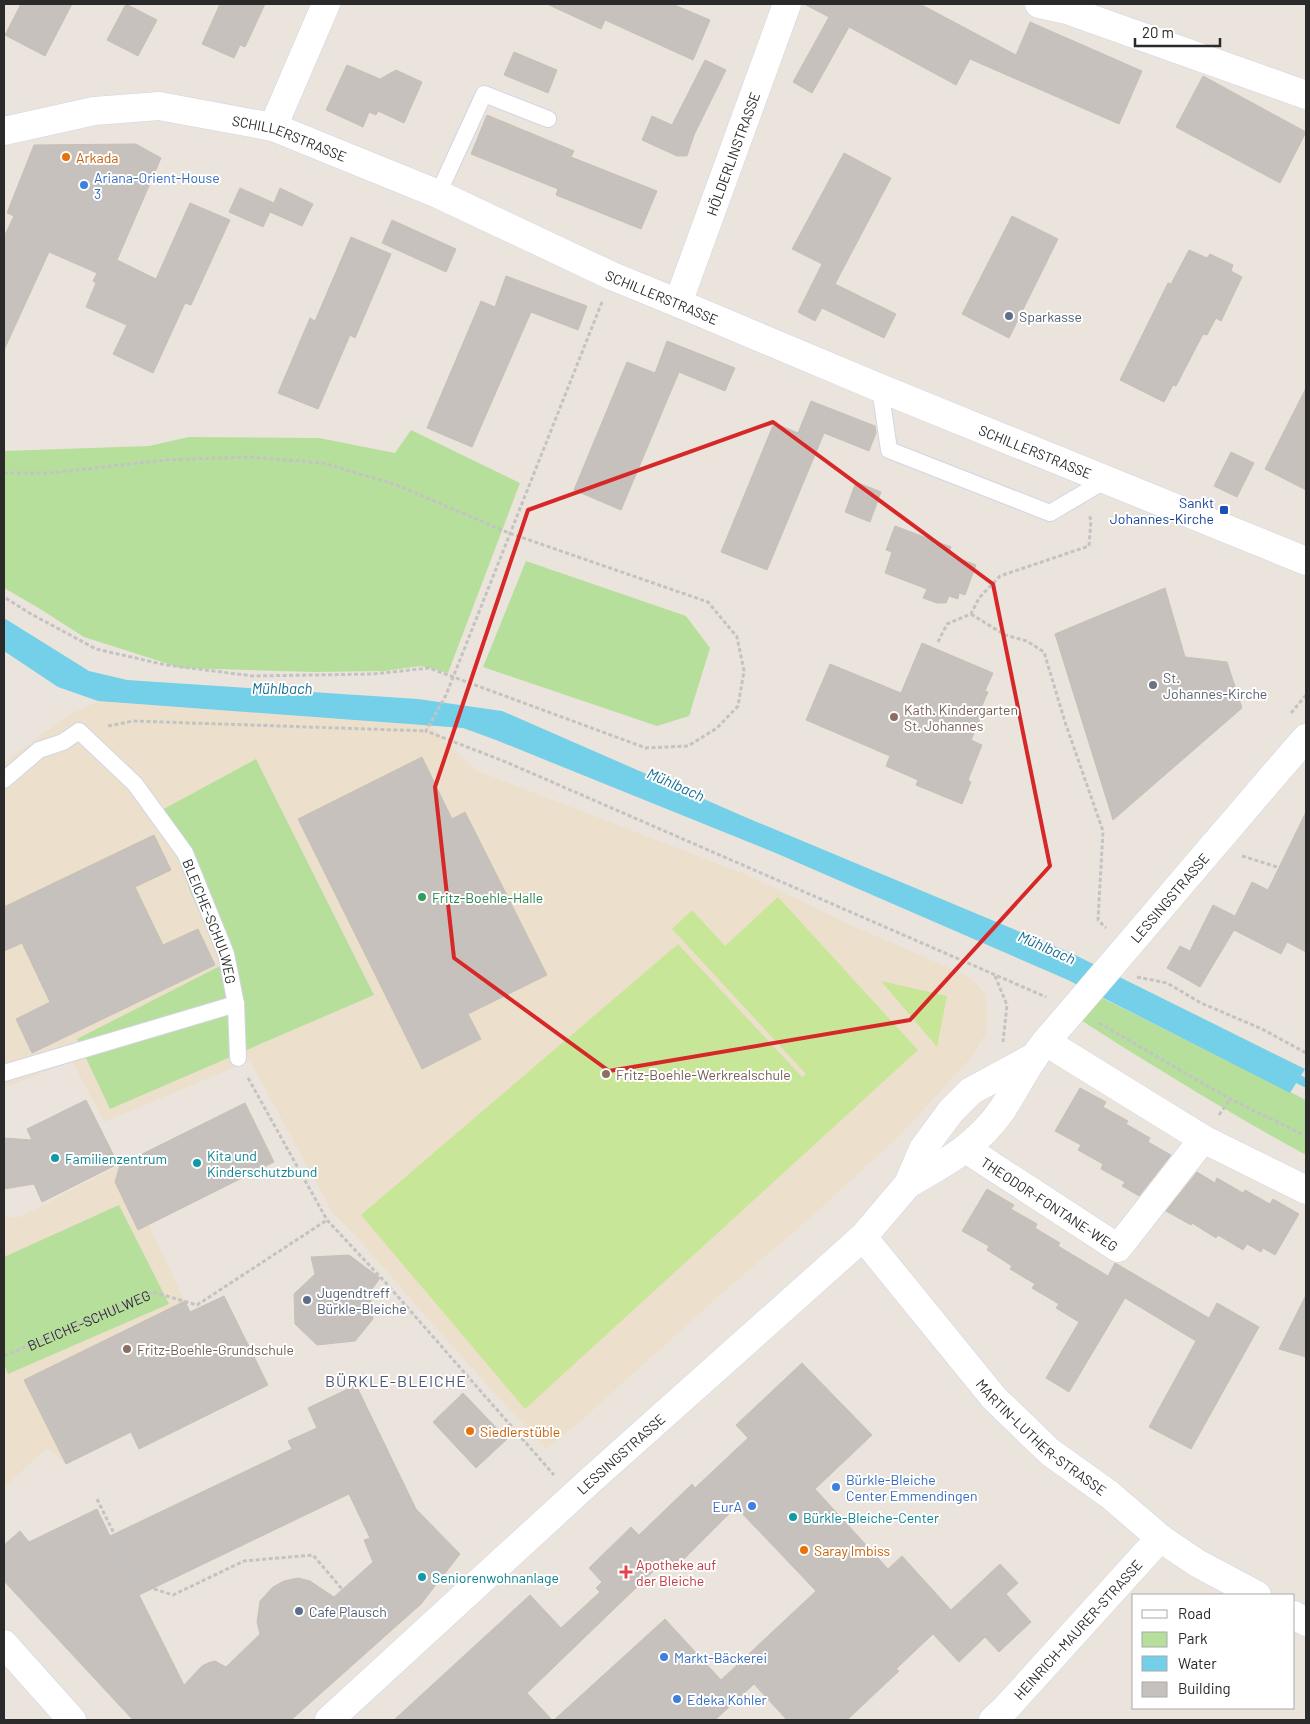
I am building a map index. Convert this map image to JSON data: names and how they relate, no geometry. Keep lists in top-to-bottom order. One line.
{"streets":{"street":["SCHILLERSTRASSE","HÖLDERLINSTRASSE","LESSINGSTRASSE","THEODOR-FONTANE-WEG","MARTIN-LUTHER-STRASSE","HEINRICH-MAURER-STRASSE"],"lane":["BLEICHE-SCHULWEG"]},"crossings":[["SCHILLERSTRASSE","HÖLDERLINSTRASSE"],["LESSINGSTRASSE","THEODOR-FONTANE-WEG"],["LESSINGSTRASSE","MARTIN-LUTHER-STRASSE"],["MARTIN-LUTHER-STRASSE","HEINRICH-MAURER-STRASSE"]],"districts":["BÜRKLE-BLEICHE"],"water":["Mühlbach"],"places":{"other":["Arkada","Ariana-Orient-House 3","Sparkasse","St. Johannes-Kirche","Kath. Kindergarten St. Johannes","Fritz-Boehle-Halle","Fritz-Boehle-Werkrealschule","Familienzentrum","Kita und Kinderschutzbund","Jugendtreff Bürkle-Bleiche","Fritz-Boehle-Grundschule","Siedlerstüble","Bürkle-Bleiche Center Emmendingen","EurA","Bürkle-Bleiche-Center","Saray Imbiss","Seniorenwohnanlage","Cafe Plausch","Markt-Bäckerei","Edeka Kohler"],"transit":["Sankt Johannes-Kirche"],"health":["Apotheke auf der Bleiche"]},"legend":["Road","Park","Water","Building"],"scale_bar":"20 m"}
